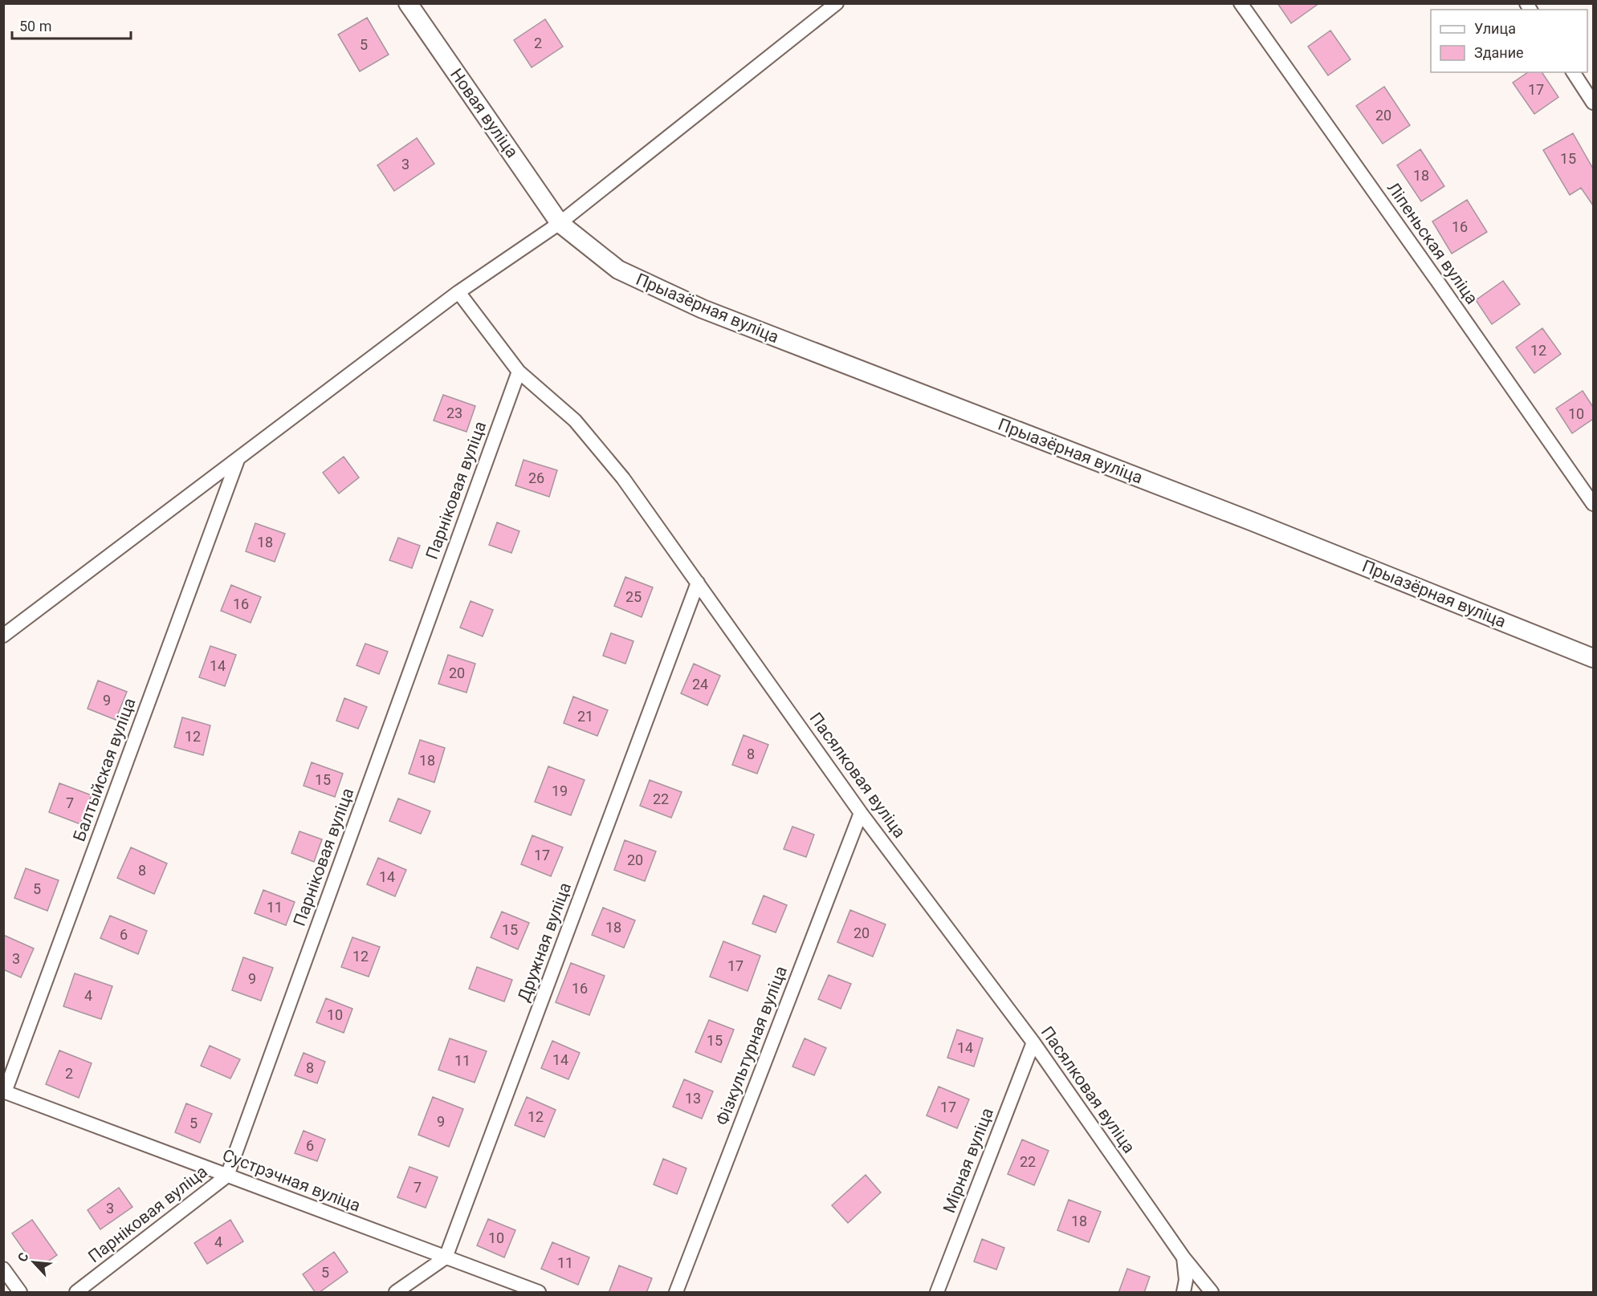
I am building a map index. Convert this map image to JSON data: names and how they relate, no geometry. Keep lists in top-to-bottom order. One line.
{"streets":{"street":["Новая вуліца","Ліпеньская вуліца","Прыазёрная вуліца","Парніковая вуліца","Балтыйская вуліца","Пасялковая вуліца","Дружная вуліца","Фізкультурная вуліца","Мірная вуліца","Сустрэчная вуліца"]},"crossings":[["Новая вуліца","Прыазёрная вуліца"],["Парніковая вуліца","Пасялковая вуліца"],["Парніковая вуліца","Сустрэчная вуліца"],["Балтыйская вуліца","Сустрэчная вуліца"],["Пасялковая вуліца","Дружная вуліца"],["Пасялковая вуліца","Фізкультурная вуліца"],["Пасялковая вуліца","Мірная вуліца"],["Дружная вуліца","Сустрэчная вуліца"]],"house_numbers":["2","5","17","20","15","3","18","16","12","23","10","26","18","25","16","14","20","24","9","21","12","8","18","15","19","22","7","17","20","8","14","5","11","18","15","20","6","12","3","17","9","16","4","10","15","14","14","11","8","2","13","17","12","9","5","6","22","7","3","18","10","4","11","5"],"legend":["Улица","Здание"],"scale_bar":"50 m","north":"top left"}
